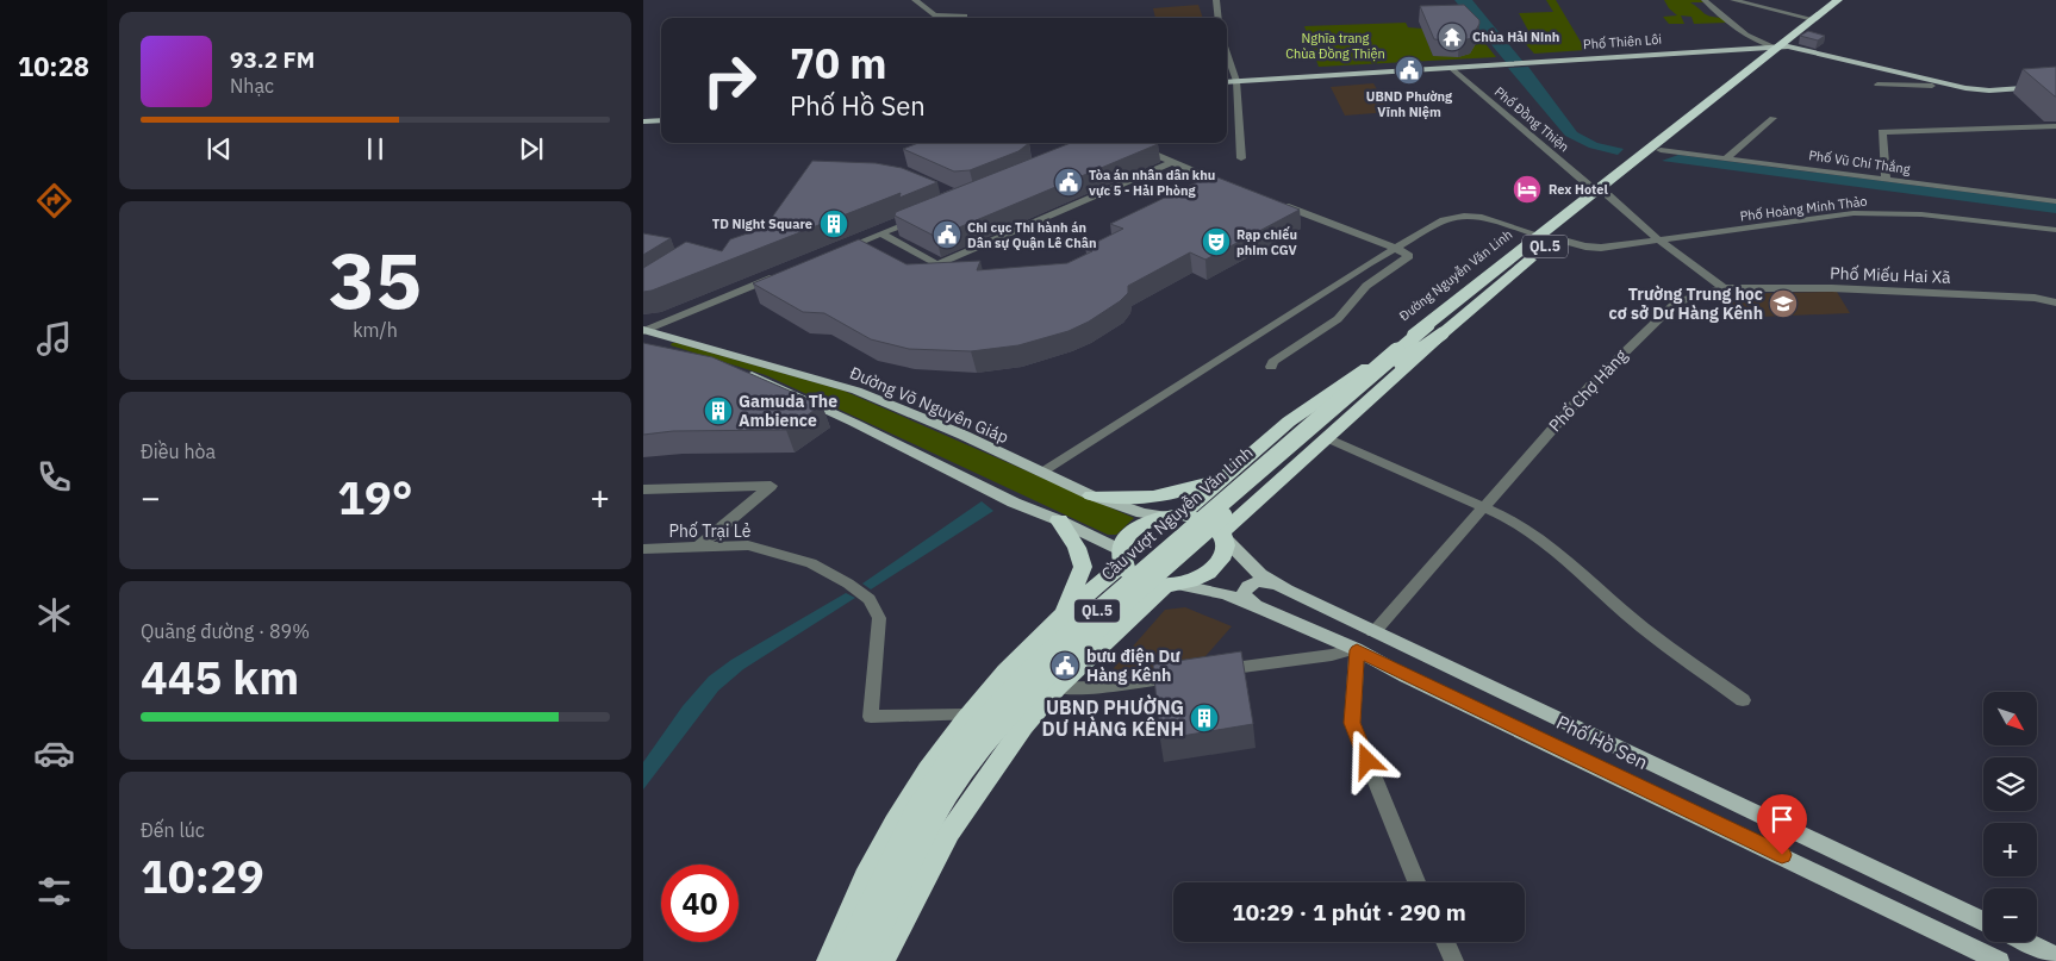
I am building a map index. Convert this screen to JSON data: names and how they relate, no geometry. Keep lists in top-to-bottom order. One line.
{"streets":{"highway":["QL.5","Đường Nguyễn Văn Linh","Cầu vượt Nguyễn Văn Linh"],"main road":["Phố Thiên Lôi","Đường Võ Nguyên Giáp","Phố Hồ Sen"],"street":["Phố Đồng Thiện","Phố Vũ Chí Thắng","Phố Hoàng Minh Thảo","Phố Miếu Hai Xã","Phố Chợ Hàng","Phố Trại Lẻ"]},"crossings":[["Phố Thiên Lôi","Phố Đồng Thiện"],["Phố Thiên Lôi","Đường Nguyễn Văn Linh"],["Phố Đồng Thiện","Đường Nguyễn Văn Linh"],["Phố Vũ Chí Thắng","Đường Nguyễn Văn Linh"],["Phố Hoàng Minh Thảo","Đường Nguyễn Văn Linh"],["Phố Hoàng Minh Thảo","Đường Võ Nguyên Giáp"],["QL.5","Đường Nguyễn Văn Linh"],["QL.5","Đường Võ Nguyên Giáp"],["QL.5","Phố Trại Lẻ"],["QL.5","Phố Hồ Sen"],["Đường Nguyễn Văn Linh","Đường Võ Nguyên Giáp"],["Đường Nguyễn Văn Linh","Cầu vượt Nguyễn Văn Linh"],["Đường Nguyễn Văn Linh","Phố Hồ Sen"],["Phố Miếu Hai Xã","Phố Chợ Hàng"],["Phố Chợ Hàng","Phố Hồ Sen"],["Đường Võ Nguyên Giáp","Phố Hồ Sen"]],"parks":["Nghĩa trang Chùa Đồng Thiện"],"places":{"temple":["Chùa Hải Ninh"],"public building":["UBND Phường Vĩnh Niệm","Tòa án nhân dân khu vực 5 - Hải Phòng","Chi cục Thi hành án Dân sự Quận Lê Chân","bưu điện Dư Hàng Kênh"],"hotel":["Rex Hotel"],"building":["TD Night Square","Gamuda The Ambience","UBND PHƯỜNG DƯ HÀNG KÊNH"],"theatre":["Rạp chiếu phim CGV"],"school or university":["Trường Trung học cơ sở Dư Hàng Kênh"]},"north":"bottom right","page":{"tabs":"10:28","turn":["70 m","Phố Hồ Sen"],"song":["93.2 FM","Nhạc"],"tile":[["35","km/h"],"Điều hòa",["Quãng đường · 89%","445 km"],["Đến lúc","10:29"]],"heat":["−","19°","+"],"map_buttons":["+","−"],"limit":"40","trip":"10:29 · 1 phút · 290 m"}}
